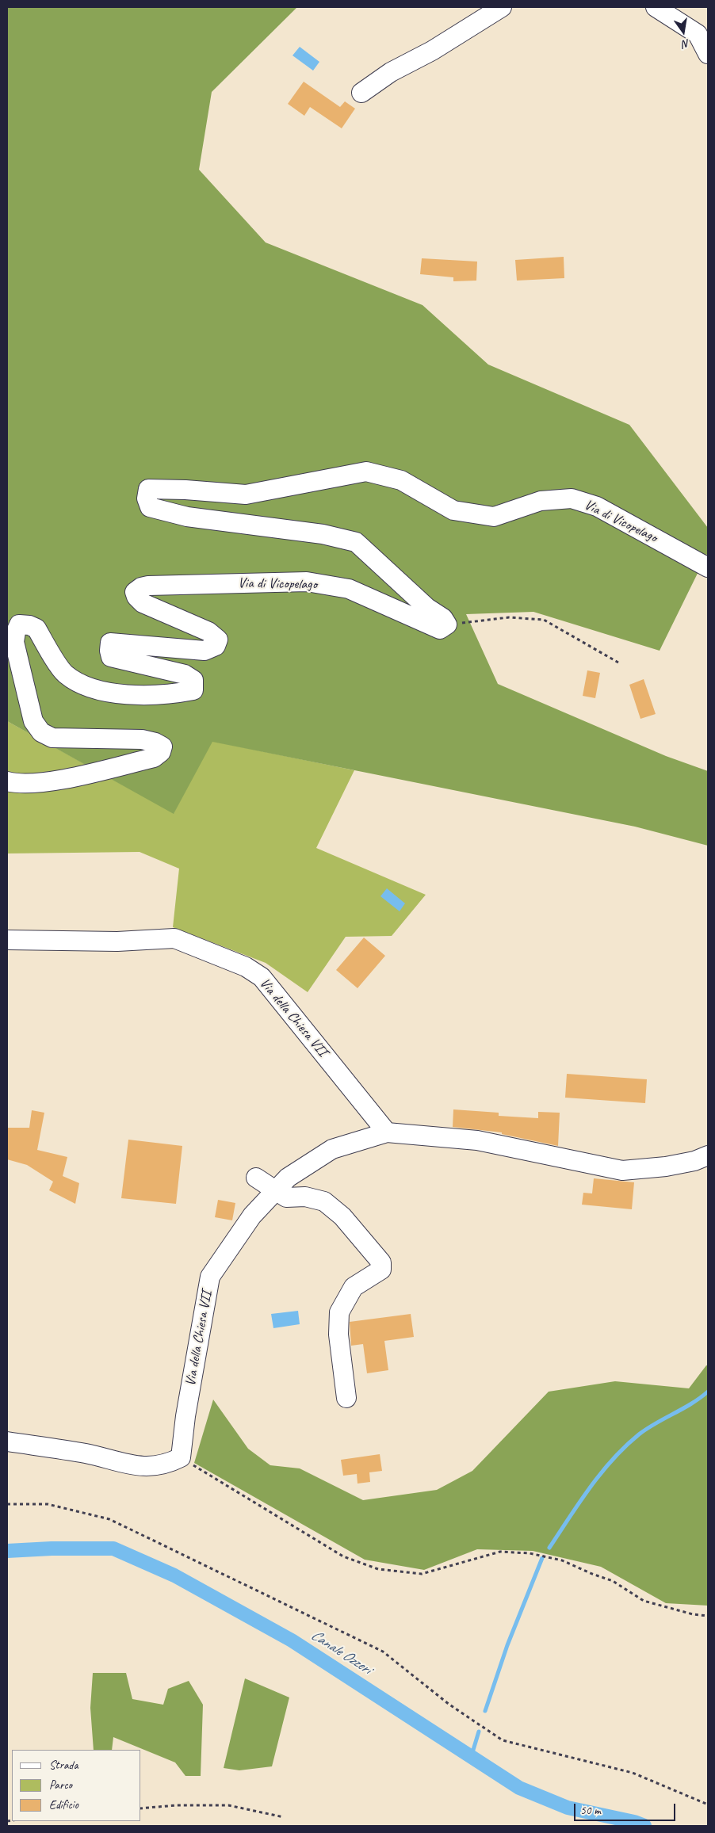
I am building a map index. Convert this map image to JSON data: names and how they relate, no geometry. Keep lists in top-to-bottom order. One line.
{"streets":{"street":["Via di Vicopelago","Via della Chiesa VII"]},"water":["Canale Ozzeri"],"legend":["Strada","Parco","Edificio"],"scale_bar":"50 m","north":"bottom"}
